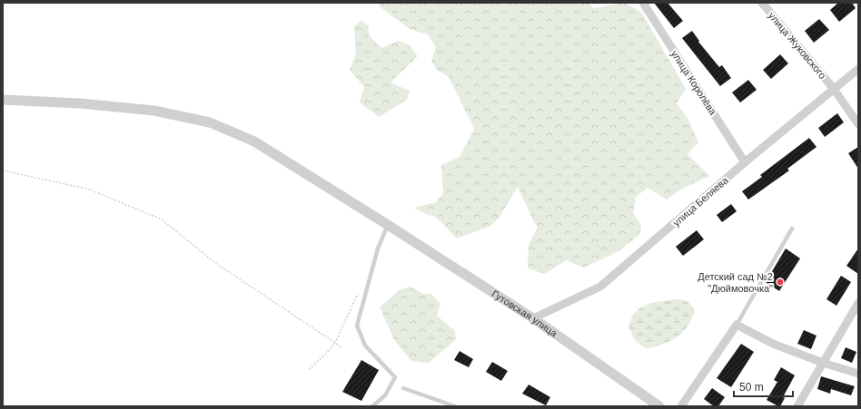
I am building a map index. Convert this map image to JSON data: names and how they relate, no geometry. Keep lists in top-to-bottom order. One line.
{"streets":{"street":["улица Жуковского","улица Королёва","улица Беляева","Гутовская улица"]},"crossings":[["улица Жуковского","улица Беляева"],["улица Королёва","улица Беляева"],["улица Беляева","Гутовская улица"]],"places":["Детский сад №2 \"Дюймовочка\""],"scale_bar":"50 m"}
